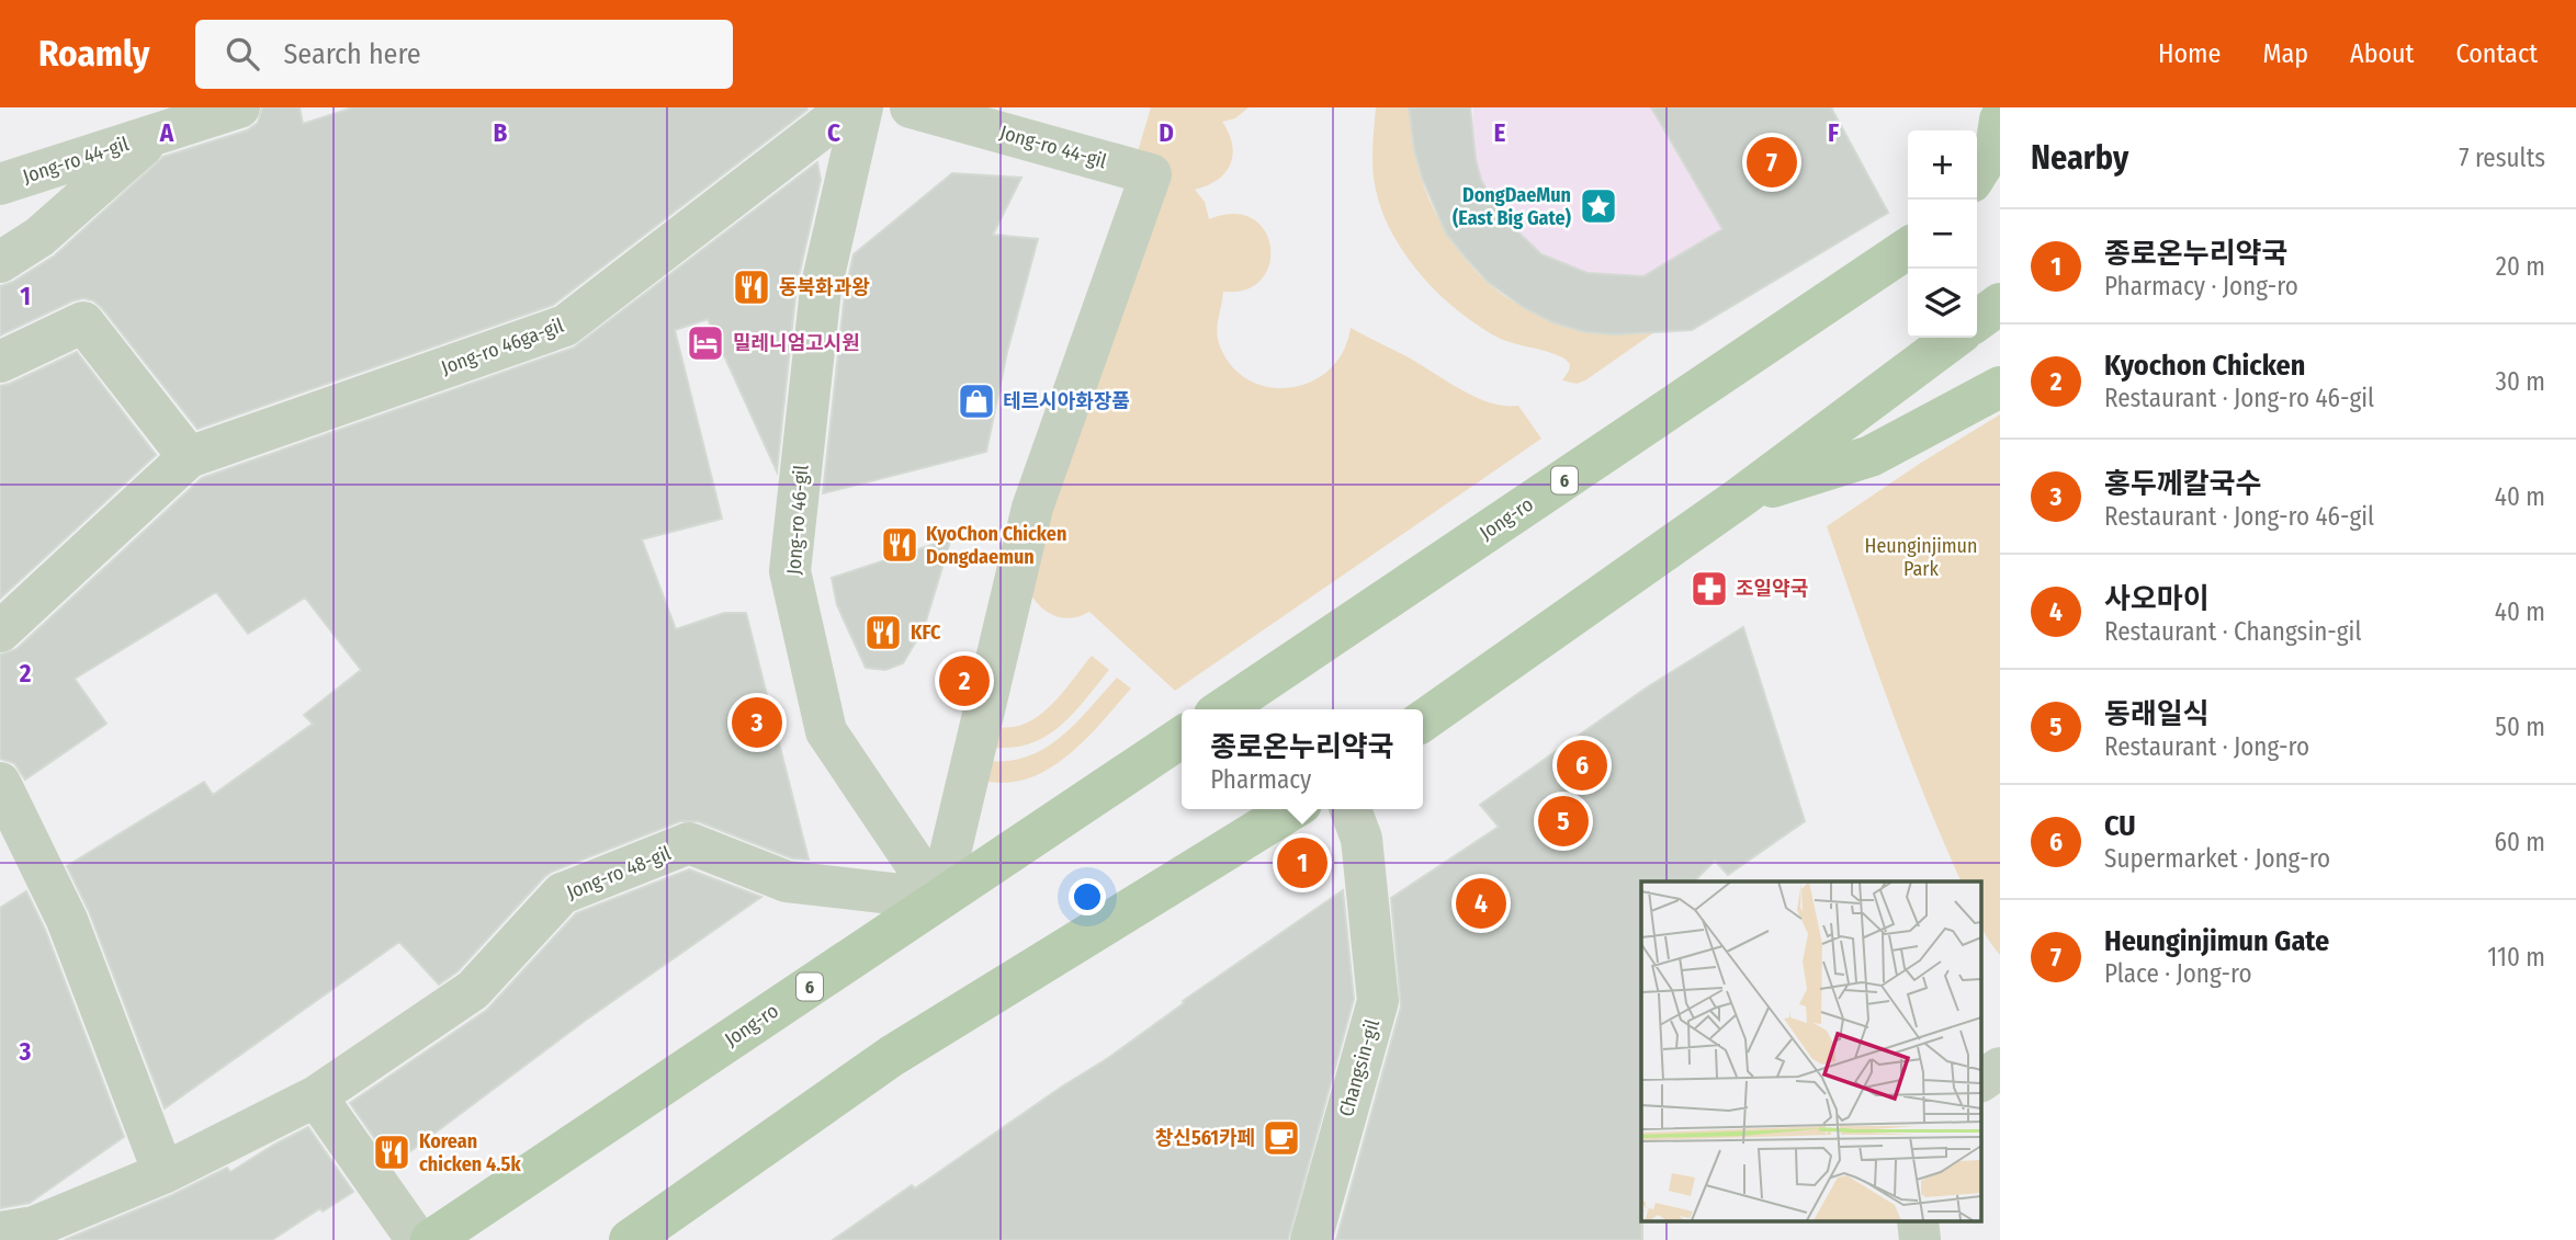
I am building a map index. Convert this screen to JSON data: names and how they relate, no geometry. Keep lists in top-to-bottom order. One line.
{"streets":{"main road":["6","Jong-ro"],"street":["Jong-ro 44-gil","Jong-ro 46ga-gil","Jong-ro 46-gil","Jong-ro 48-gil","Changsin-gil"]},"crossings":[["Jong-ro 44-gil","Jong-ro"],["Jong-ro 44-gil","Jong-ro 46-gil"],["Jong-ro 44-gil","Jong-ro 48-gil"],["Jong-ro","Jong-ro 46-gil"],["Jong-ro","Jong-ro 48-gil"],["Jong-ro 46-gil","Jong-ro 48-gil"]],"parks":["Heunginjimun Park"],"places":{"place":["DongDaeMun (East Big Gate)"],"restaurant":["동북화과왕","KyoChon Chicken Dongdaemun","KFC","Korean chicken 4.5k"],"hotel":["밀레니엄고시원"],"shop":["테르시아화장품"],"pharmacy":["조일약국"],"cafe":["창신561카페"]},"page":{"header":"Roamly","search":"Search here","nav":["Home","Map","About","Contact"],"heading":["Nearby","7 results"],"map_buttons":["+","−"],"pins":["7","2","3","6","5","1","4"],"list":[{"mark":"1","name":"종로온누리약국","note":"Pharmacy · Jong-ro","value":"20 m"},{"mark":"2","name":"Kyochon Chicken","note":"Restaurant · Jong-ro 46-gil","value":"30 m"},{"mark":"3","name":"홍두께칼국수","note":"Restaurant · Jong-ro 46-gil","value":"40 m"},{"mark":"4","name":"사오마이","note":"Restaurant · Changsin-gil","value":"40 m"},{"mark":"5","name":"동래일식","note":"Restaurant · Jong-ro","value":"50 m"},{"mark":"6","name":"CU","note":"Supermarket · Jong-ro","value":"60 m"},{"mark":"7","name":"Heunginjimun Gate","note":"Place · Jong-ro","value":"110 m"}],"popup":["종로온누리약국","Pharmacy"]},"grid":{"columns":["A","B","C","D","E","F"],"rows":["1","2","3"]}}
